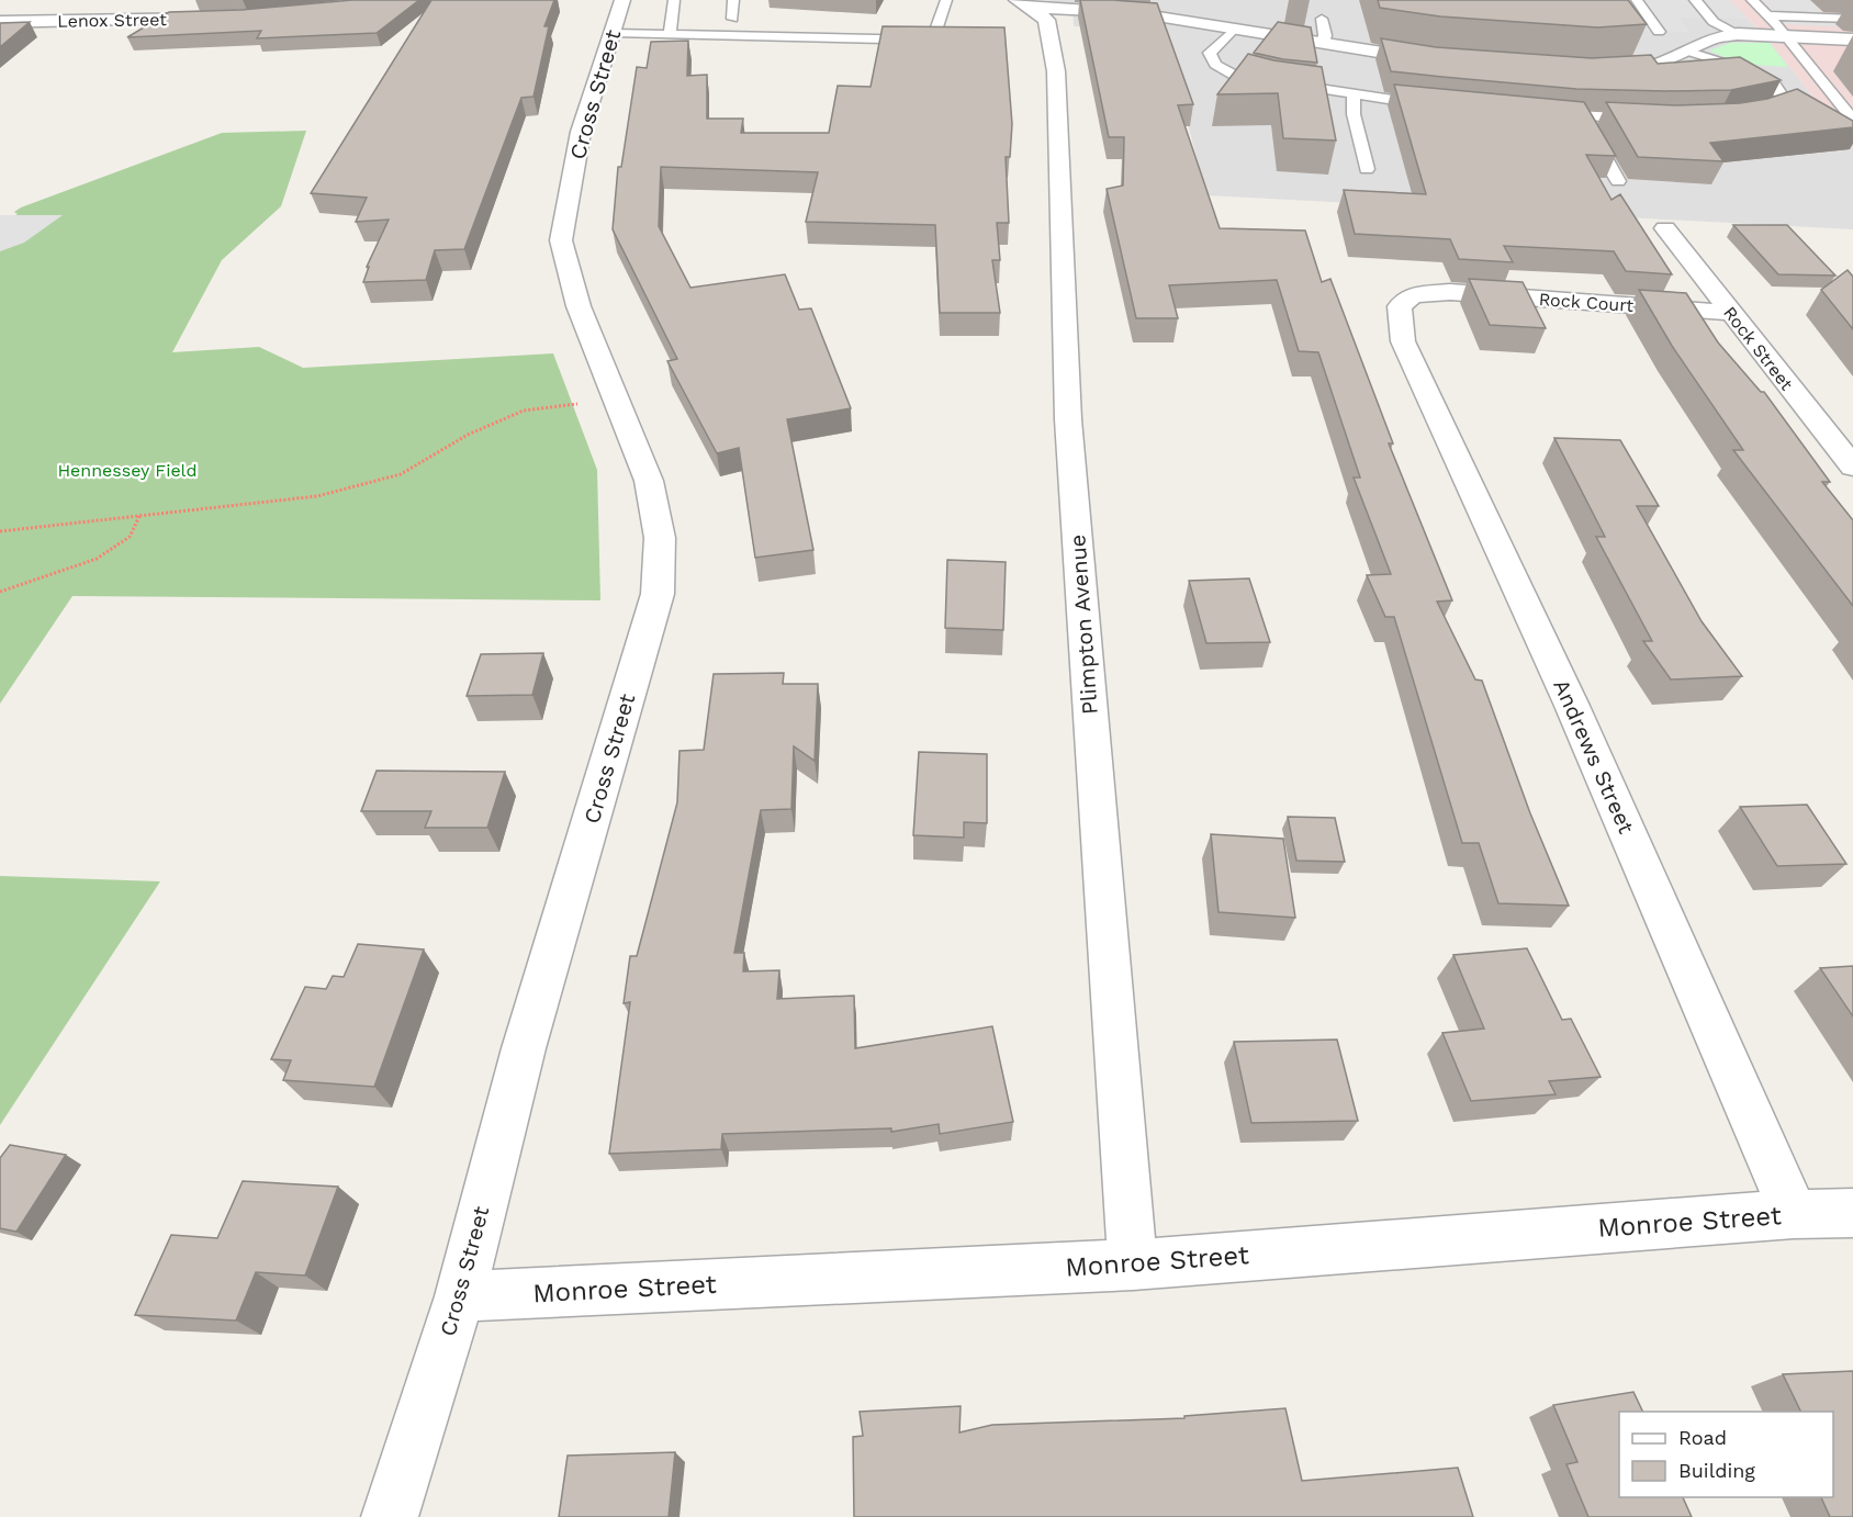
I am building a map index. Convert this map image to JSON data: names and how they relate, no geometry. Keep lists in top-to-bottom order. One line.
{"streets":{"street":["Lenox Street","Cross Street","Rock Court","Rock Street","Plimpton Avenue","Andrews Street","Monroe Street"]},"crossings":[["Cross Street","Monroe Street"],["Rock Court","Rock Street"],["Rock Court","Andrews Street"],["Plimpton Avenue","Monroe Street"],["Andrews Street","Monroe Street"]],"parks":["Hennessey Field"],"legend":["Road","Building"]}
